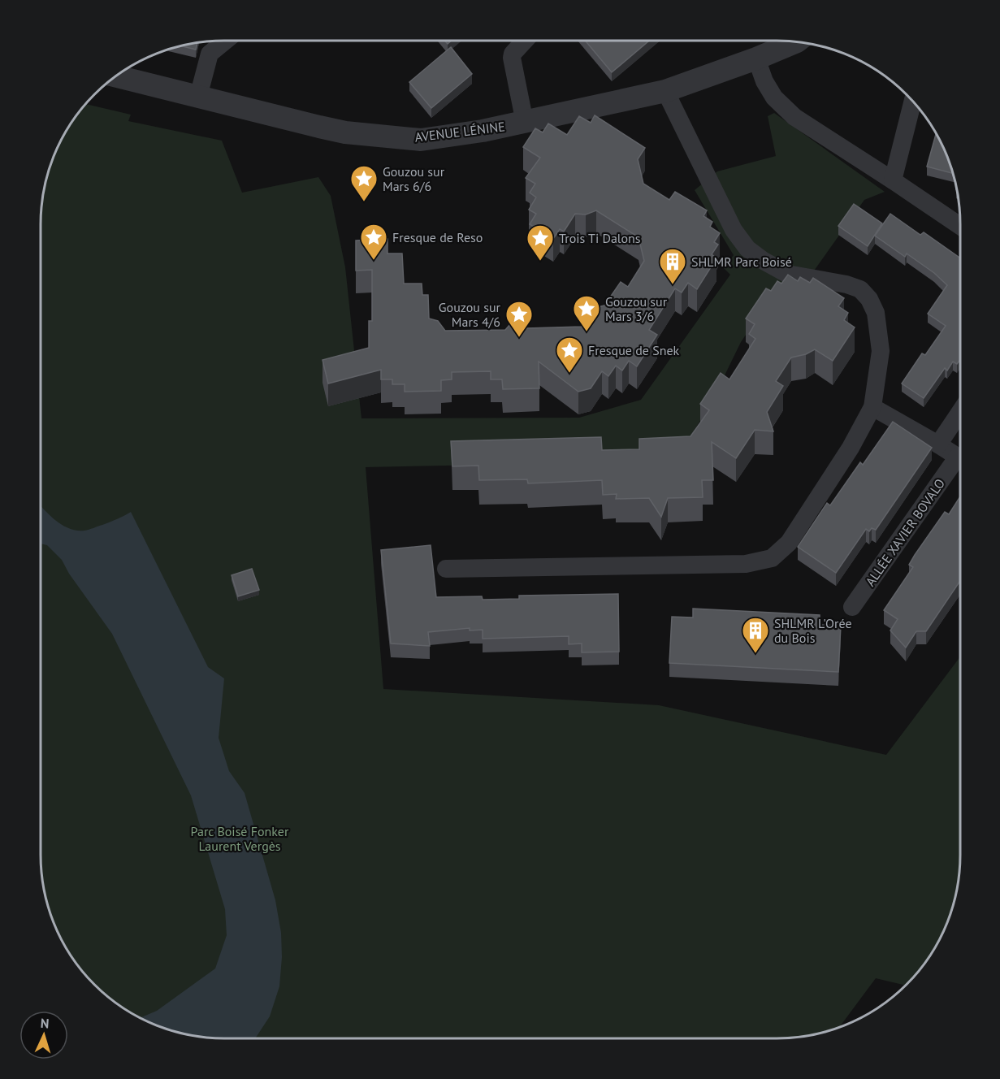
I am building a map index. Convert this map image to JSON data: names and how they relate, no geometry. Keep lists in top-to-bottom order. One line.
{"streets":{"street":["AVENUE LÉNINE","ALLÉE XAVIER BOVALO"]},"parks":["Parc Boisé Fonker Laurent Vergès"],"places":{"place":["Gouzou sur Mars 6/6","Fresque de Reso","Trois Ti Dalons","Gouzou sur Mars 3/6","Gouzou sur Mars 4/6","Fresque de Snek"],"building":["SHLMR Parc Boisé","SHLMR L'Orée du Bois"]},"north":"top"}
